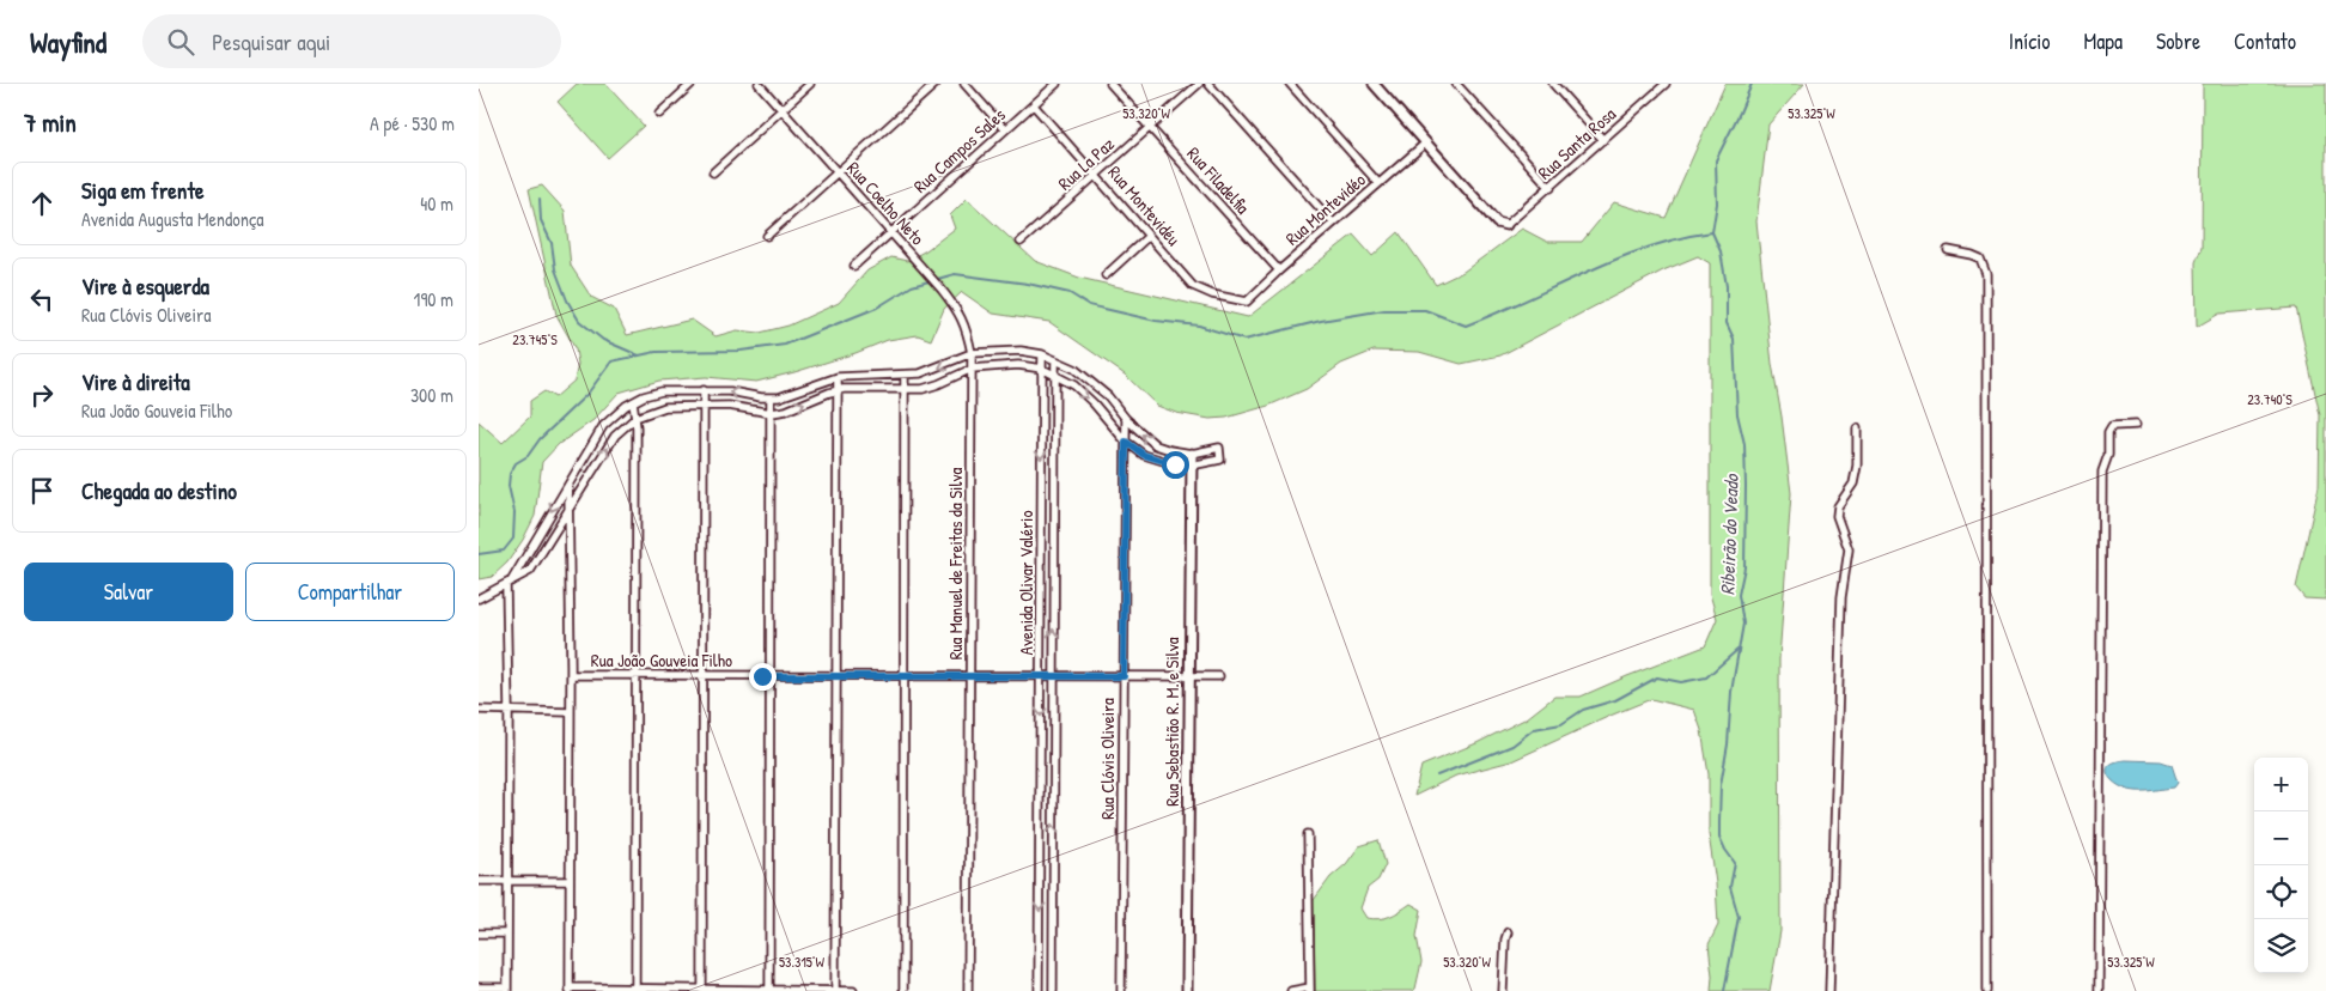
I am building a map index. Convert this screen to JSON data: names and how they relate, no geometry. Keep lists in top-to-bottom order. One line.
{"streets":{"street":["Rua Santa Rosa","Rua Campos Sales","Rua La Paz","Rua Filadelfia","Rua Coelho Neto","Rua Montevidéu","Rua Montevidéo","Rua Manuel de Freitas da Silva","Avenida Olivar Valério","Rua João Gouveia Filho","Rua Sebastião R. M. e Silva","Rua Clóvis Oliveira"]},"crossings":[["Rua Campos Sales","Rua Coelho Neto"],["Rua Campos Sales","Rua Montevidéu"],["Rua La Paz","Rua Filadelfia"],["Rua La Paz","Rua Montevidéu"],["Rua Filadelfia","Rua Montevidéo"],["Rua Coelho Neto","Rua Manuel de Freitas da Silva"],["Rua Montevidéu","Rua Montevidéo"],["Rua Manuel de Freitas da Silva","Rua João Gouveia Filho"],["Avenida Olivar Valério","Rua João Gouveia Filho"],["Rua João Gouveia Filho","Rua Sebastião R. M. e Silva"],["Rua João Gouveia Filho","Rua Clóvis Oliveira"]],"water":["Ribeirão do Veado"],"page":{"header":"Wayfind","search":"Pesquisar aqui","nav":["Início","Mapa","Sobre","Contato"],"heading":["7 min","A pé · 530 m"],"list":[["Siga em frente","Avenida Augusta Mendonça","40 m"],["Vire à esquerda","Rua Clóvis Oliveira","190 m"],["Vire à direita","Rua João Gouveia Filho","300 m"],"Chegada ao destino"],"buttons":["Salvar","Compartilhar"],"map_buttons":["+","−"]},"coordinates":["53.320°W","53.325°W","23.745°S","23.740°S","53.315°W"]}
